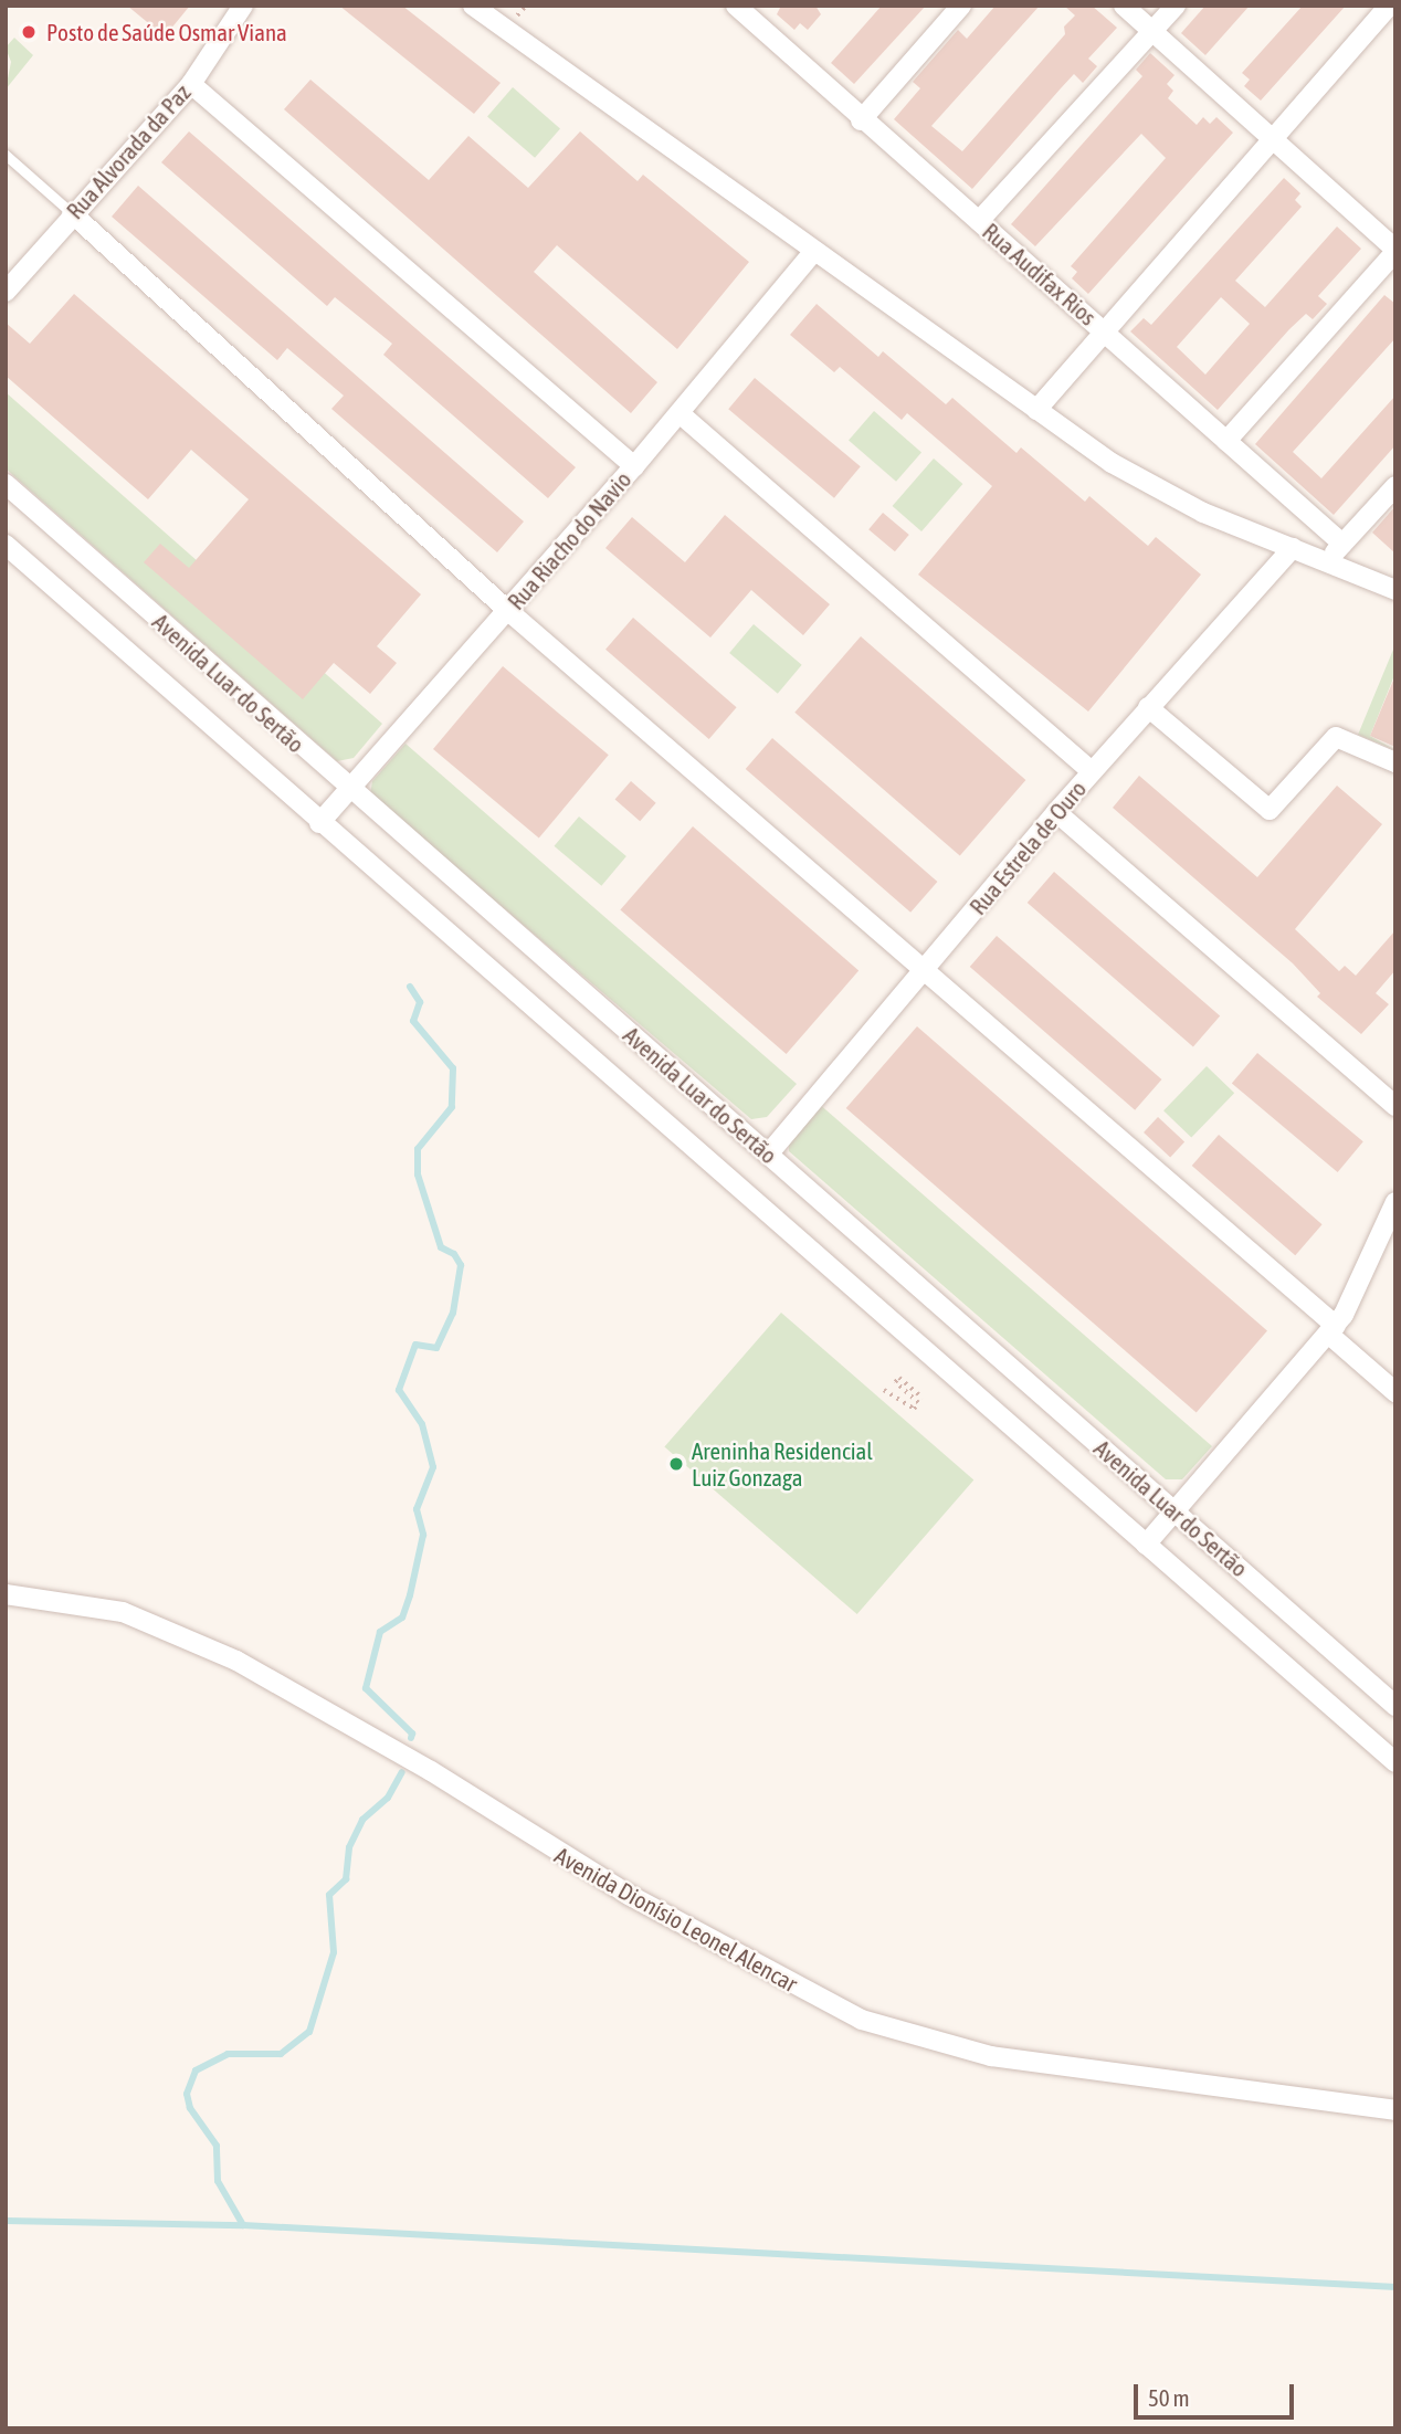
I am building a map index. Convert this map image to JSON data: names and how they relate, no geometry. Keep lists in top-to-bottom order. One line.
{"streets":{"street":["Rua Alvorada da Paz","Rua Audifax Rios","Rua Riacho do Navio","Avenida Luar do Sertão","Rua Estrela de Ouro","Avenida Dionísio Leonel Alencar"]},"crossings":[["Rua Riacho do Navio","Avenida Luar do Sertão"],["Avenida Luar do Sertão","Rua Estrela de Ouro"]],"places":["Posto de Saúde Osmar Viana","Areninha Residencial Luiz Gonzaga"],"scale_bar":"50 m"}
